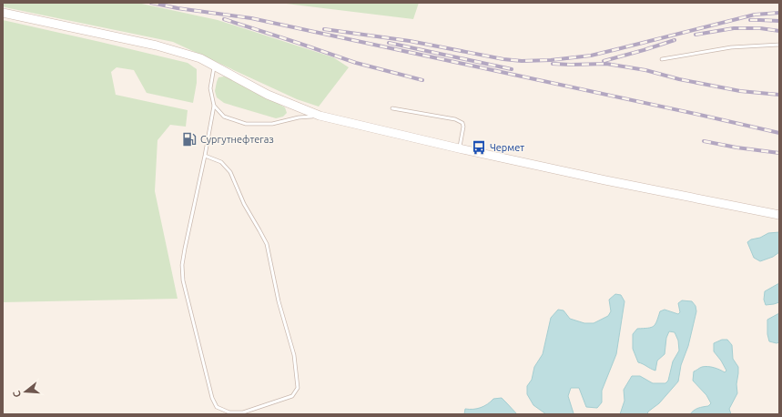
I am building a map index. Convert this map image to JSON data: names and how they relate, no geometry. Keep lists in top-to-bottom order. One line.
{"places":{"fuel station":["Сургутнефтегаз"],"bus stop":["Чермет"]},"north":"left"}
